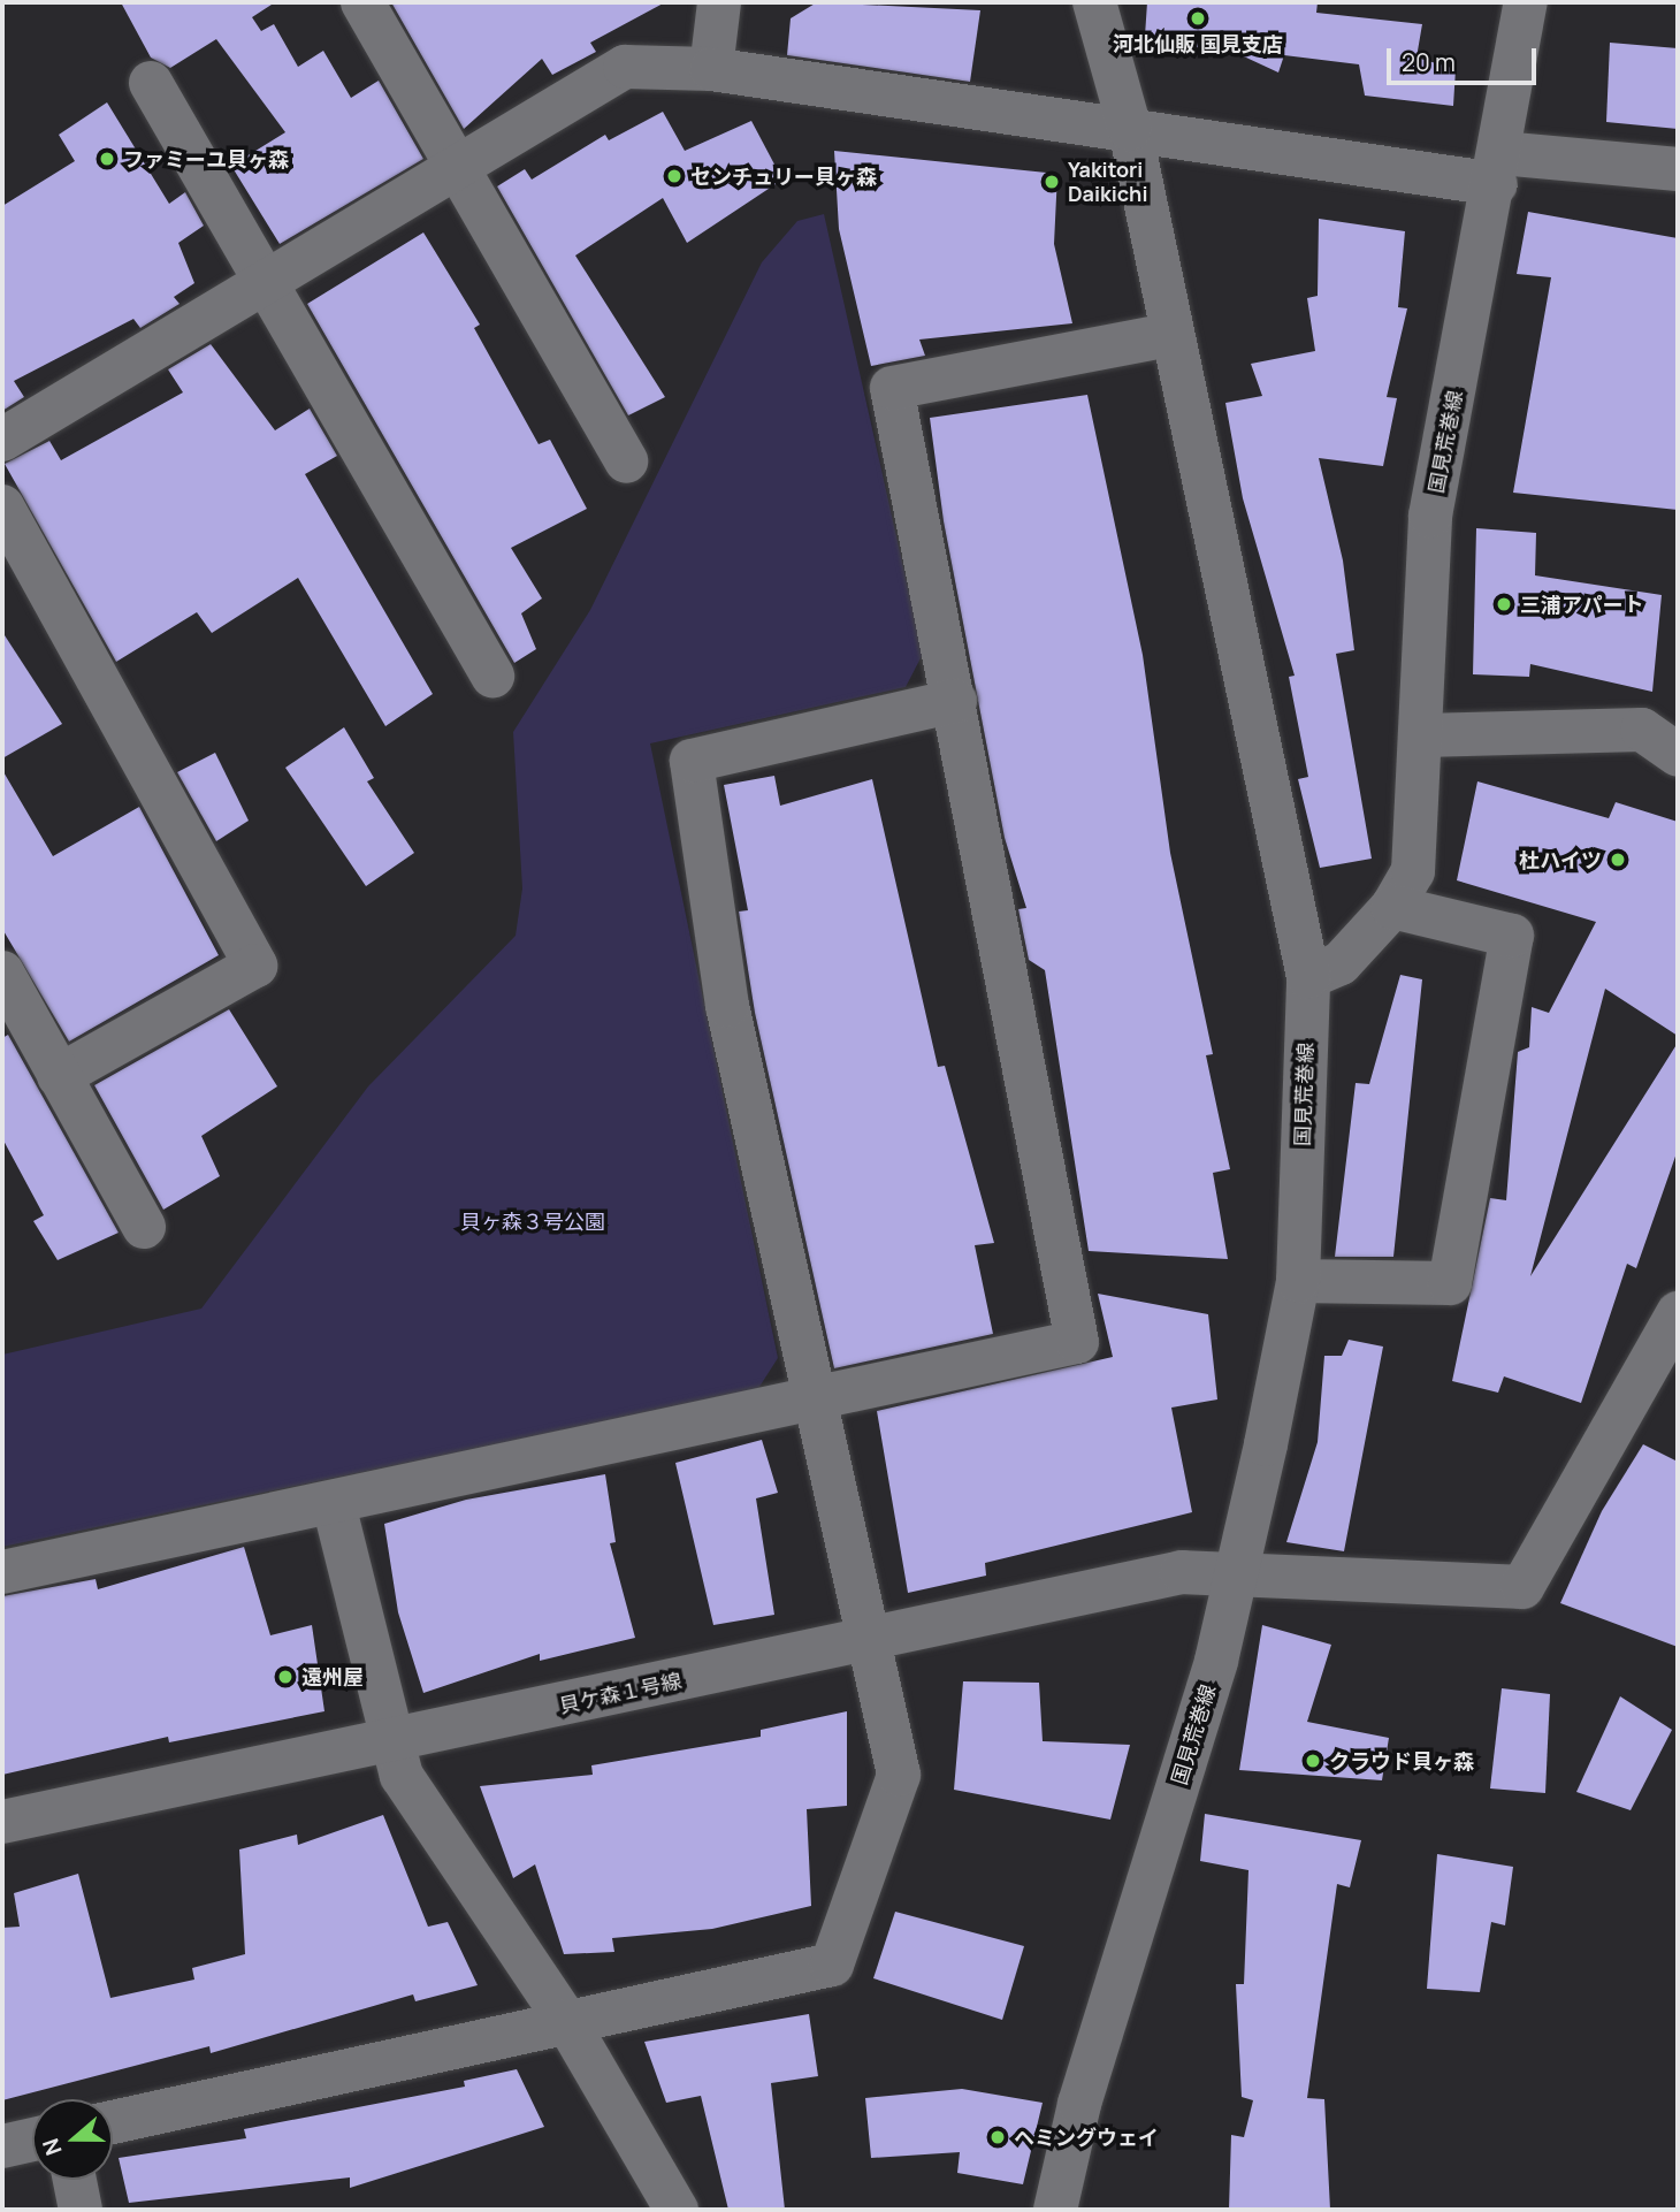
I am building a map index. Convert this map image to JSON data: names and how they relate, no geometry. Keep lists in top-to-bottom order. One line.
{"streets":{"street":["国見荒巻線","貝ケ森１号線"]},"crossings":[["国見荒巻線","貝ケ森１号線"]],"parks":["貝ヶ森３号公園"],"places":["河北仙販 国見支店","ファミーユ貝ヶ森","センチュリー貝ヶ森","Yakitori Daikichi","三浦アパート","杜ハイツ","遠州屋","クラウド貝ヶ森","ヘミングウェイ"],"scale_bar":"20 m","north":"left"}
